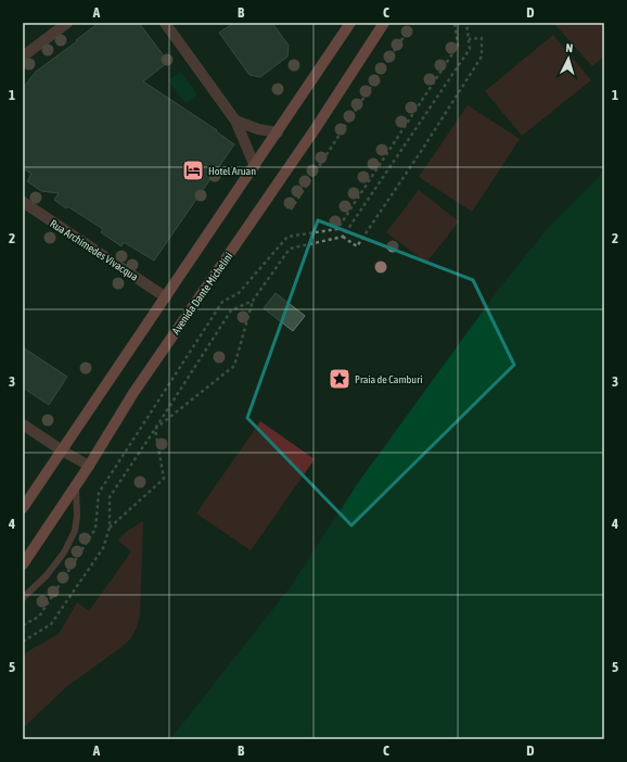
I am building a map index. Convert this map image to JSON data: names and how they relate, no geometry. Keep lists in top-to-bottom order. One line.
{"streets":{"main road":["Avenida Dante Michelini"],"street":["Rua Archimedes Vivacqua"]},"places":{"hotel":["Hotel Aruan"],"place":["Praia de Camburi"]},"north":"top","grid":{"columns":["A","B","C","D"],"rows":["1","2","3","4","5"]}}
